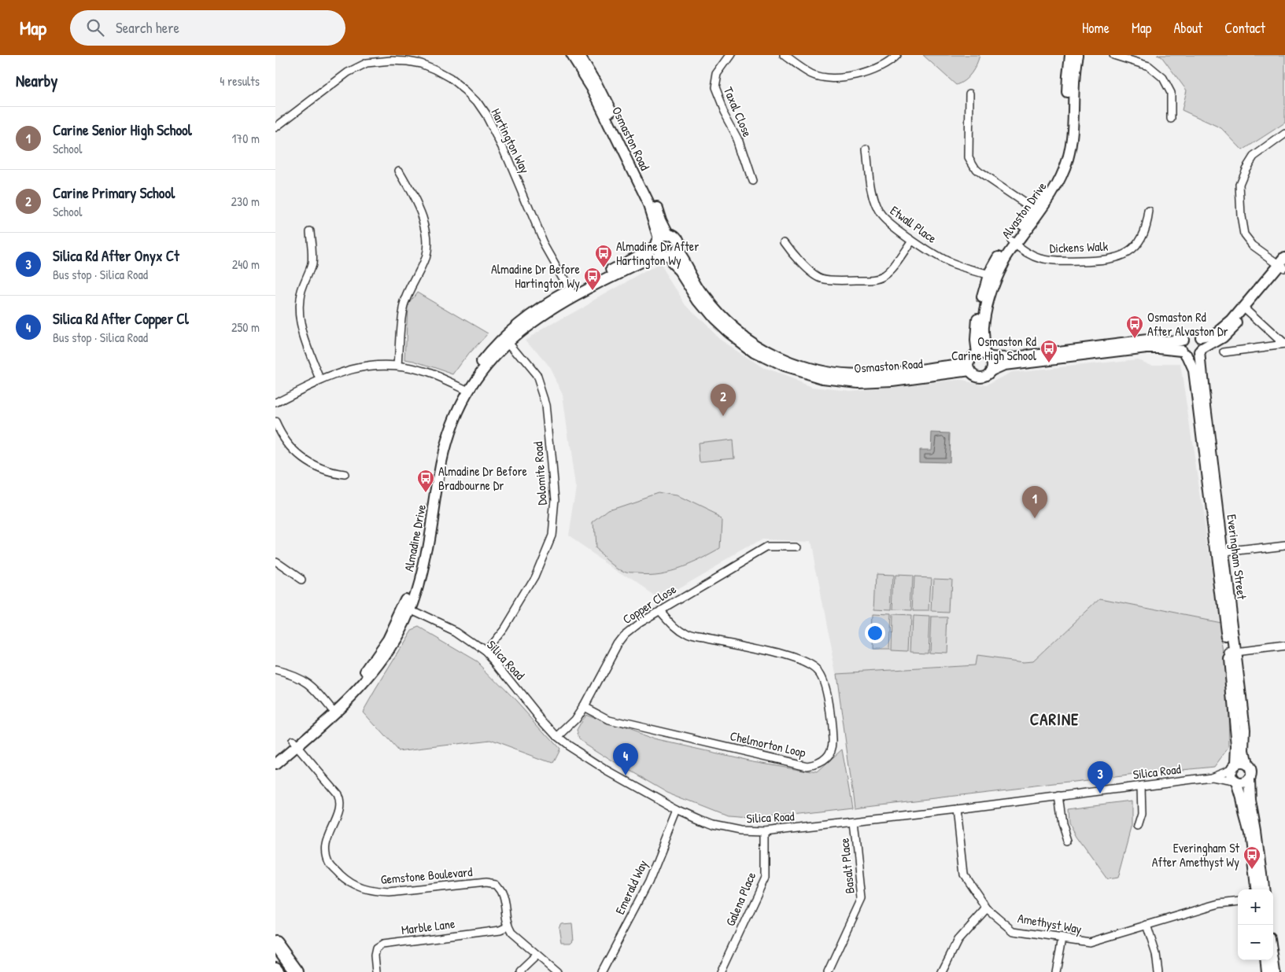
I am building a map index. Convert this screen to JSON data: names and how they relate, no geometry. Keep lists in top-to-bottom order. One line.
{"streets":{"street":["Taxal Close","Osmaston Road","Hartington Way","Alvaston Drive","Etwall Place","Dickens Walk","Dolomite Road","Almadine Drive","Everingham Street","Copper Close","Silica Road","Chelmorton Loop","Basalt Place","Gemstone Boulevard","Emerald Way","Galena Place","Amethyst Way","Marble Lane"]},"crossings":[["Osmaston Road","Alvaston Drive"],["Osmaston Road","Almadine Drive"],["Hartington Way","Almadine Drive"],["Alvaston Drive","Etwall Place"],["Alvaston Drive","Dickens Walk"],["Dolomite Road","Almadine Drive"],["Dolomite Road","Silica Road"],["Almadine Drive","Silica Road"],["Almadine Drive","Gemstone Boulevard"],["Everingham Street","Silica Road"],["Copper Close","Silica Road"],["Copper Close","Chelmorton Loop"],["Silica Road","Basalt Place"],["Silica Road","Emerald Way"],["Silica Road","Galena Place"],["Silica Road","Amethyst Way"],["Gemstone Boulevard","Marble Lane"]],"districts":["CARINE"],"places":{"bus stop":["Almadine Dr After Hartington Wy","Almadine Dr Before Hartington Wy","Osmaston Rd After Alvaston Dr","Osmaston Rd Carine High School","Almadine Dr Before Bradbourne Dr","Everingham St After Amethyst Wy"]},"page":{"header":"Map","search":"Search here","nav":["Home","Map","About","Contact"],"heading":["Nearby","4 results"],"list":[{"mark":"1","name":"Carine Senior High School","note":"School","value":"170 m"},{"mark":"2","name":"Carine Primary School","note":"School","value":"230 m"},{"mark":"3","name":"Silica Rd After Onyx Ct","note":"Bus stop · Silica Road","value":"240 m"},{"mark":"4","name":"Silica Rd After Copper Cl","note":"Bus stop · Silica Road","value":"250 m"}],"pins":["2","1","4","3"],"map_buttons":["+","−"]}}
